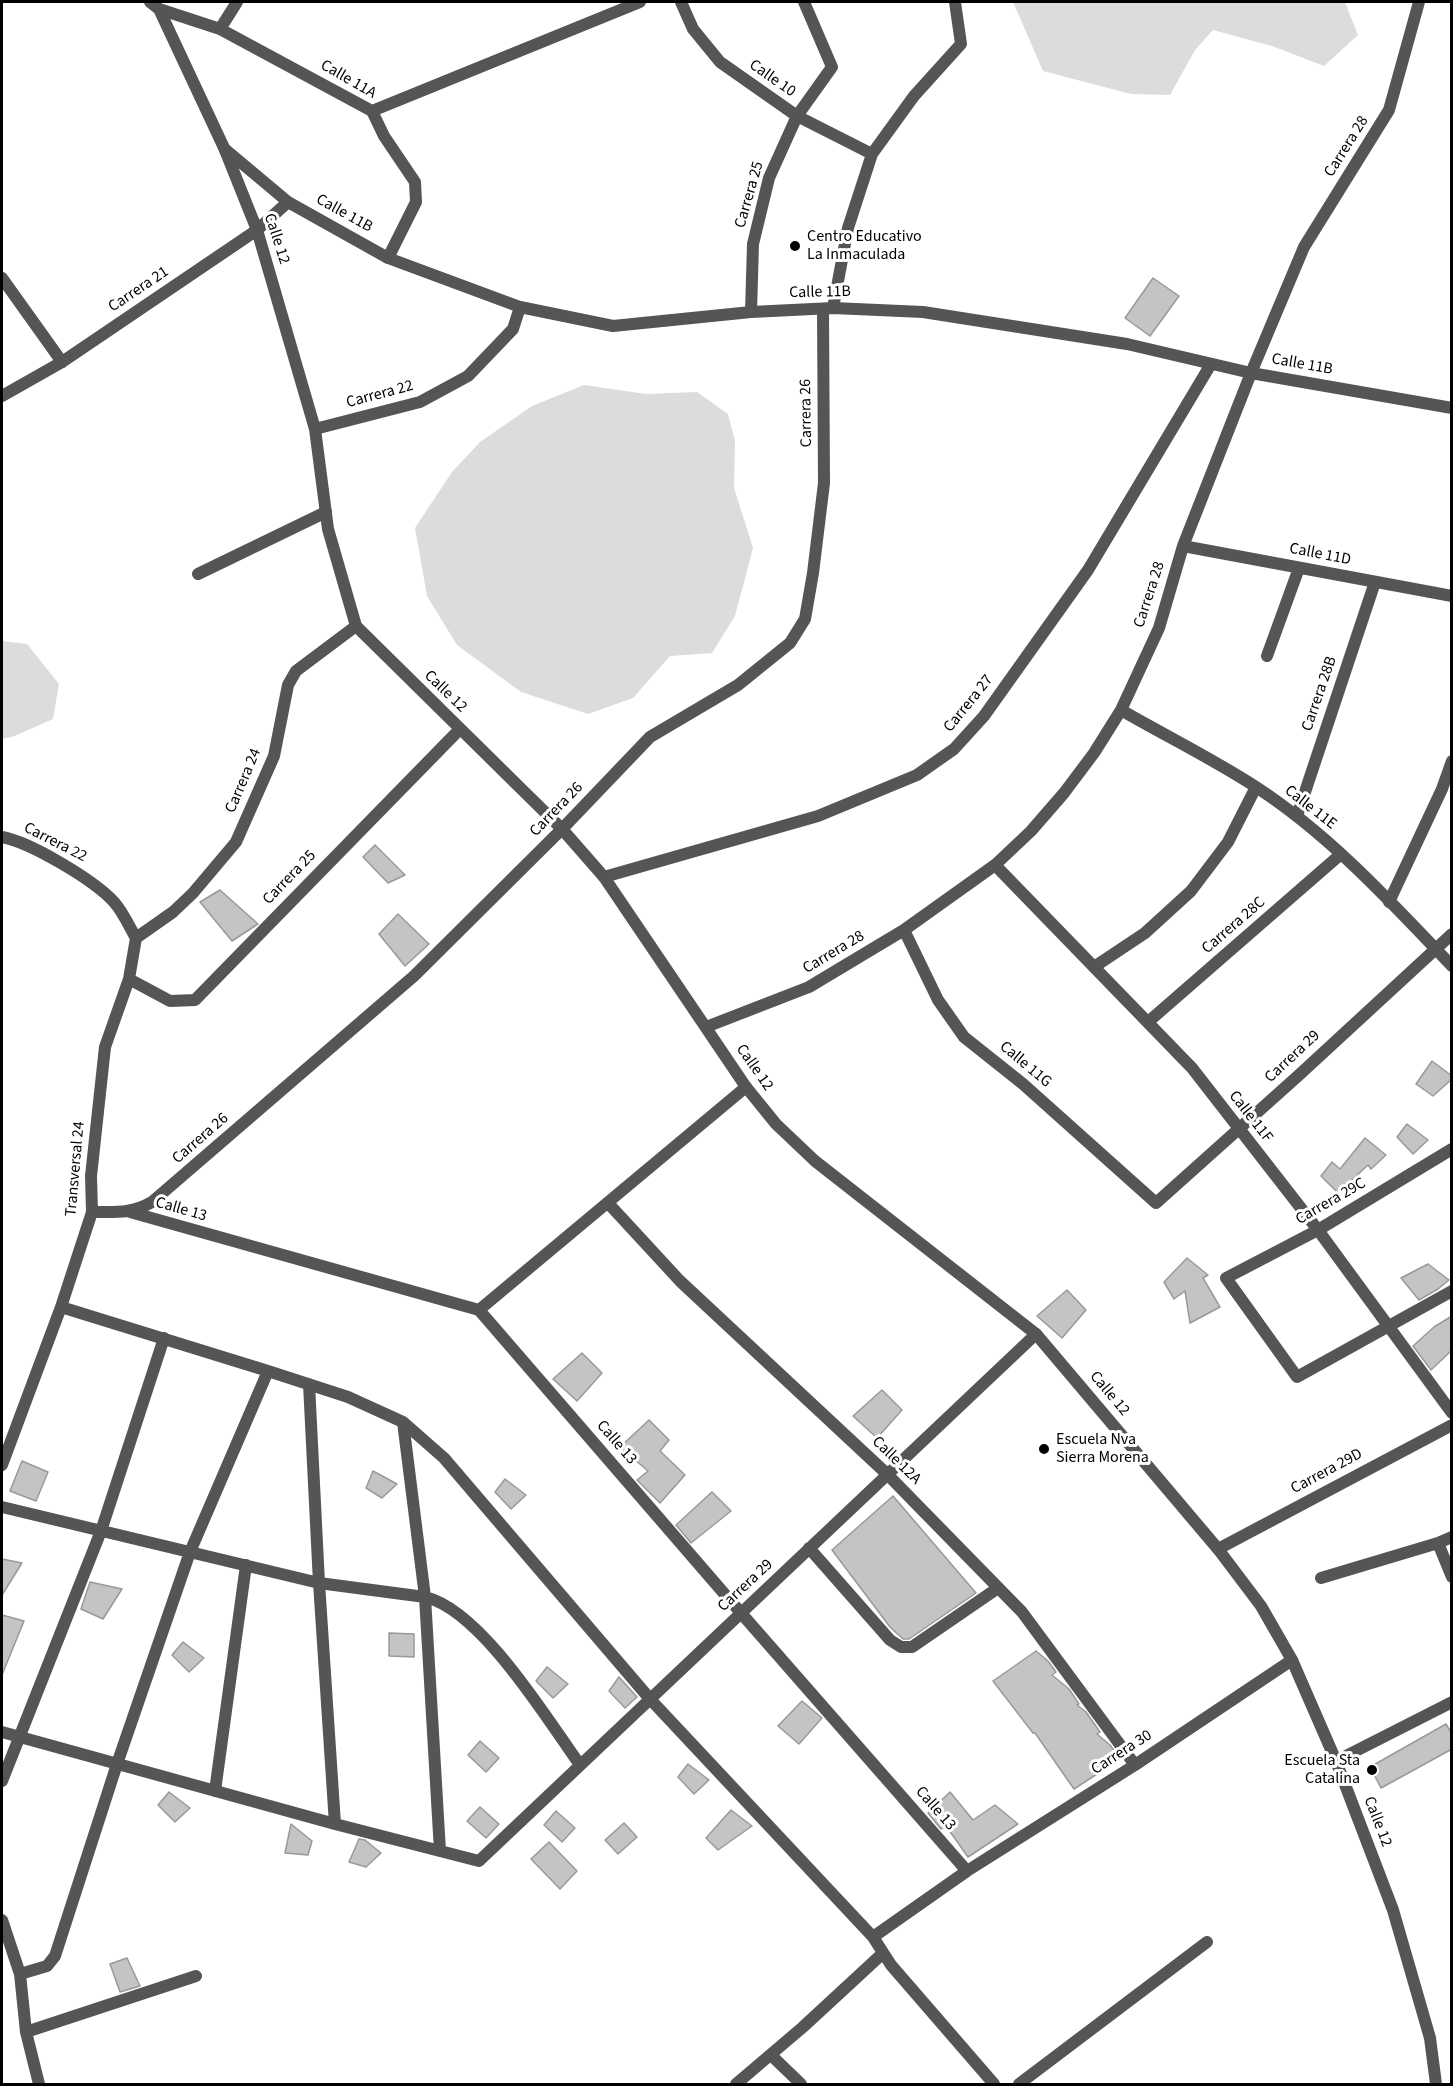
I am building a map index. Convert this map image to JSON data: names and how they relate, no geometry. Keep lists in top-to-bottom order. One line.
{"streets":{"street":["Calle 10","Calle 11A","Carrera 28","Carrera 25","Calle 11B","Calle 12","Carrera 21","Carrera 22","Carrera 26","Calle 11D","Carrera 28B","Carrera 27","Carrera 24","Calle 11E","Carrera 28C","Carrera 29","Calle 11G","Calle 11F","Transversal 24","Carrera 29C","Calle 13","Calle 12A","Carrera 29D","Carrera 30"]},"crossings":[["Calle 10","Carrera 25"],["Calle 10","Carrera 26"],["Calle 11A","Calle 11B"],["Calle 11A","Calle 12"],["Carrera 28","Calle 11B"],["Carrera 28","Calle 12"],["Carrera 28","Calle 11D"],["Carrera 28","Calle 11E"],["Carrera 28","Calle 11G"],["Carrera 28","Calle 11F"],["Carrera 25","Calle 11B"],["Carrera 25","Calle 12"],["Carrera 25","Transversal 24"],["Calle 11B","Calle 12"],["Calle 11B","Carrera 21"],["Calle 11B","Carrera 22"],["Calle 11B","Carrera 26"],["Calle 11B","Carrera 27"],["Calle 12","Carrera 21"],["Calle 12","Carrera 22"],["Calle 12","Carrera 26"],["Calle 12","Carrera 27"],["Calle 12","Carrera 24"],["Calle 12","Carrera 29"],["Calle 12","Carrera 29D"],["Calle 12","Carrera 30"],["Carrera 22","Carrera 24"],["Carrera 22","Transversal 24"],["Carrera 26","Transversal 24"],["Carrera 26","Calle 13"],["Calle 11D","Carrera 28B"],["Carrera 28B","Calle 11E"],["Carrera 24","Transversal 24"],["Calle 11E","Carrera 28C"],["Calle 11E","Carrera 29"],["Carrera 28C","Calle 11F"],["Carrera 29","Calle 11G"],["Carrera 29","Calle 11F"],["Carrera 29","Calle 13"],["Carrera 29","Calle 12A"],["Calle 11F","Carrera 29C"],["Calle 13","Carrera 30"],["Calle 12A","Carrera 30"]],"places":["Centro Educativo La Inmaculada","Escuela Nva Sierra Morena","Escuela Sta Catalina"]}
